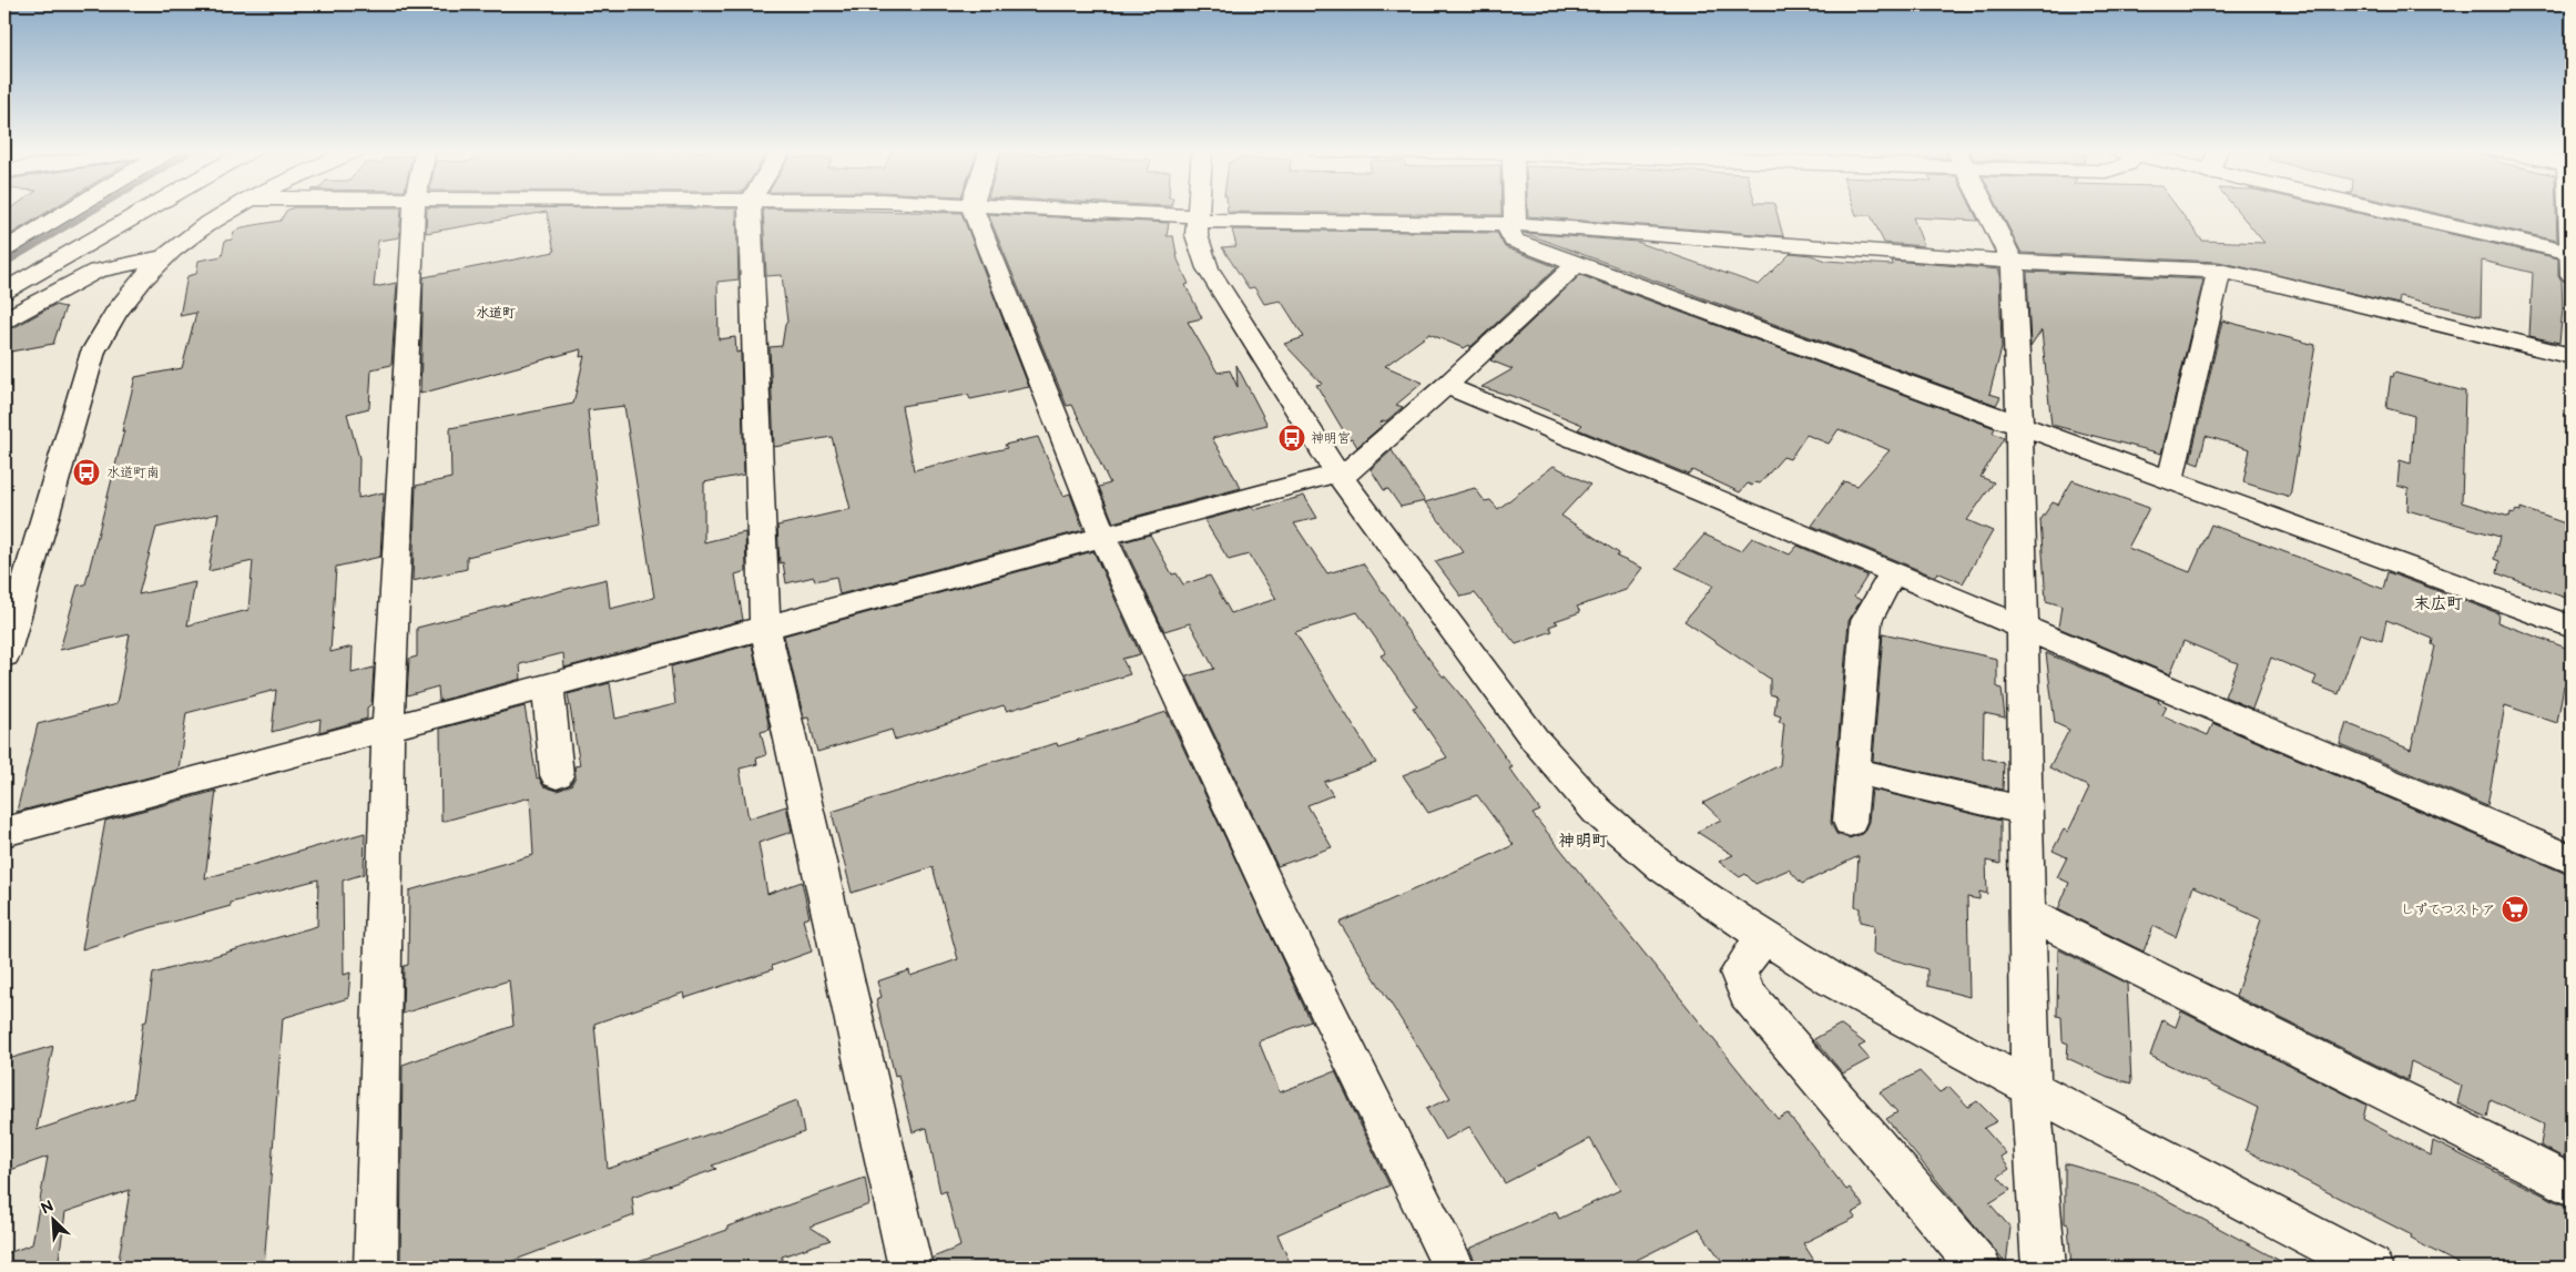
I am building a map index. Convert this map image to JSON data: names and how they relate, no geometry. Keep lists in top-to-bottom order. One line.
{"districts":["水道町","末広町","神明町"],"places":{"bus stop":["神明宮","水道町南"],"supermarket":["しずてつストア"]},"north":"top left"}
